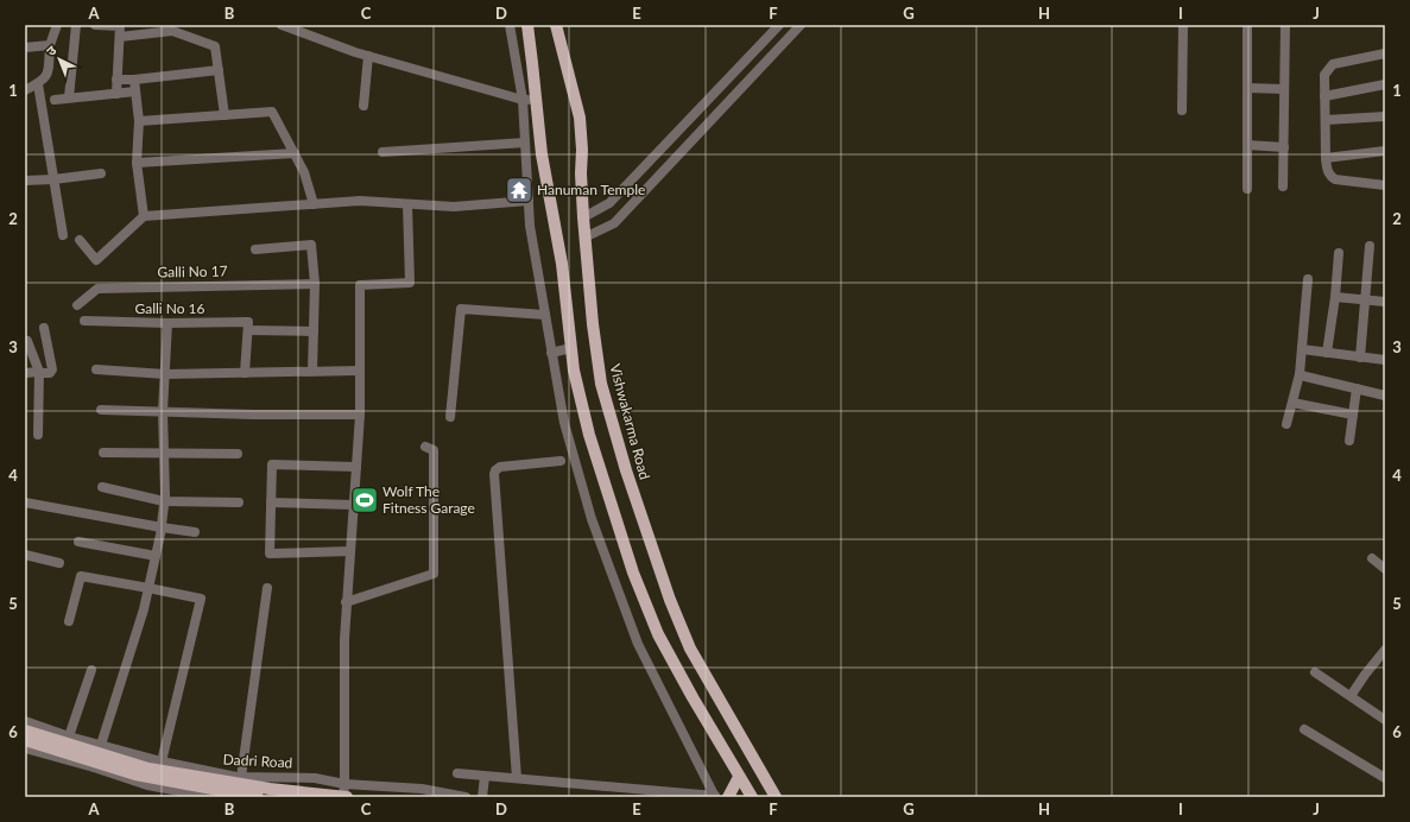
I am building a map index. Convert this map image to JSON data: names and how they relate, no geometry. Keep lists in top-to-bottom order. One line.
{"streets":{"main road":["Vishwakarma Road"],"street":["Galli No 17","Galli No 16","Dadri Road"]},"places":{"temple":["Hanuman Temple"],"sports":["Wolf The Fitness Garage"]},"north":"top left","grid":{"columns":["A","B","C","D","E","F","G","H","I","J"],"rows":["1","2","3","4","5","6"]}}
